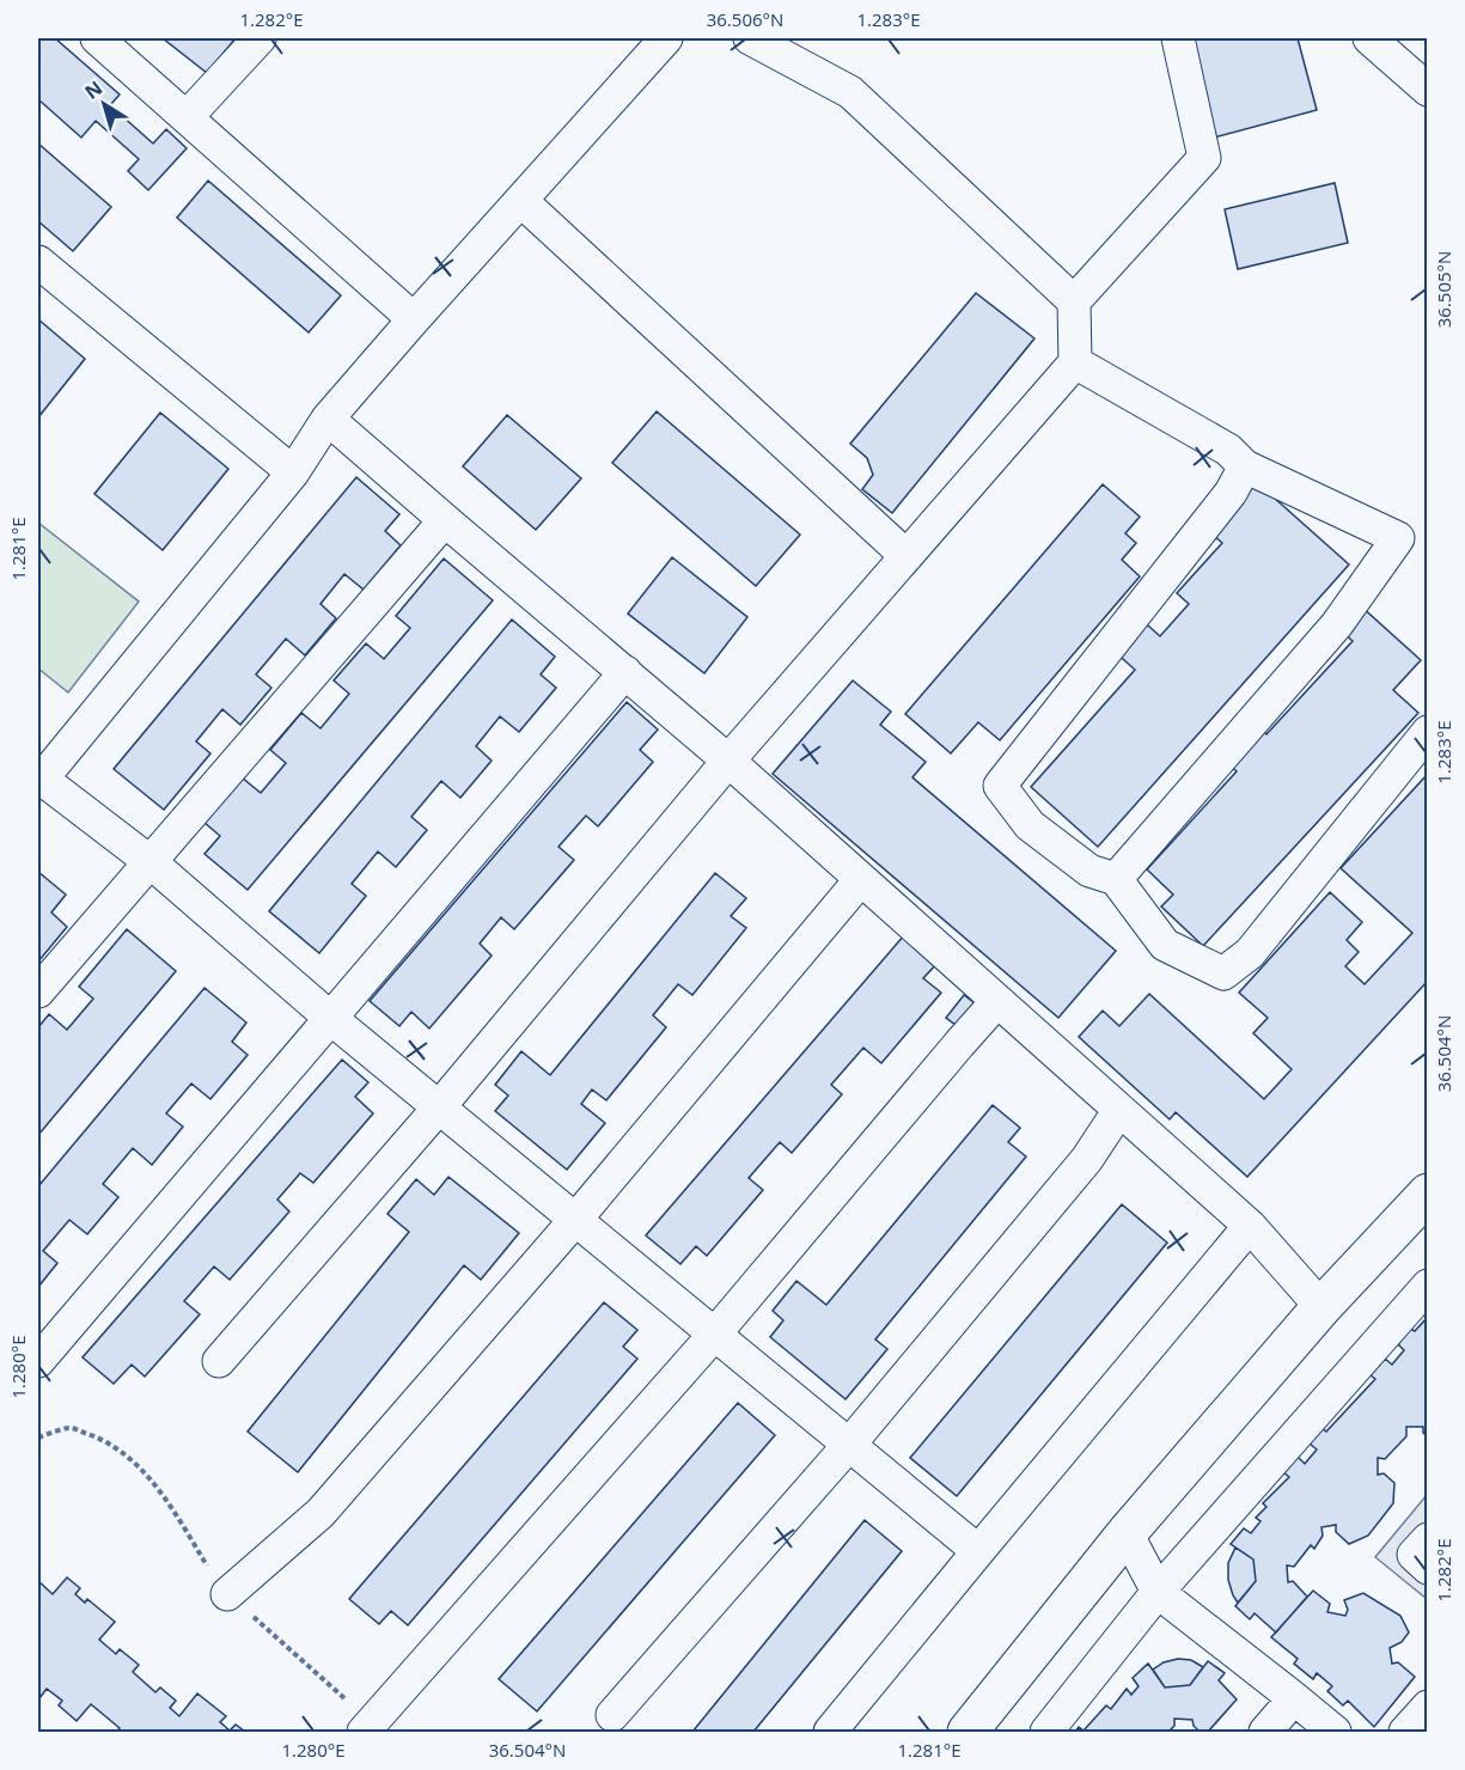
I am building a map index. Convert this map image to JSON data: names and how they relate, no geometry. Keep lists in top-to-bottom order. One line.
{"north":"top left","coordinates":["1.282°E","36.506°N","1.283°E","36.505°N","1.281°E","36.504°N","1.280°E"]}
